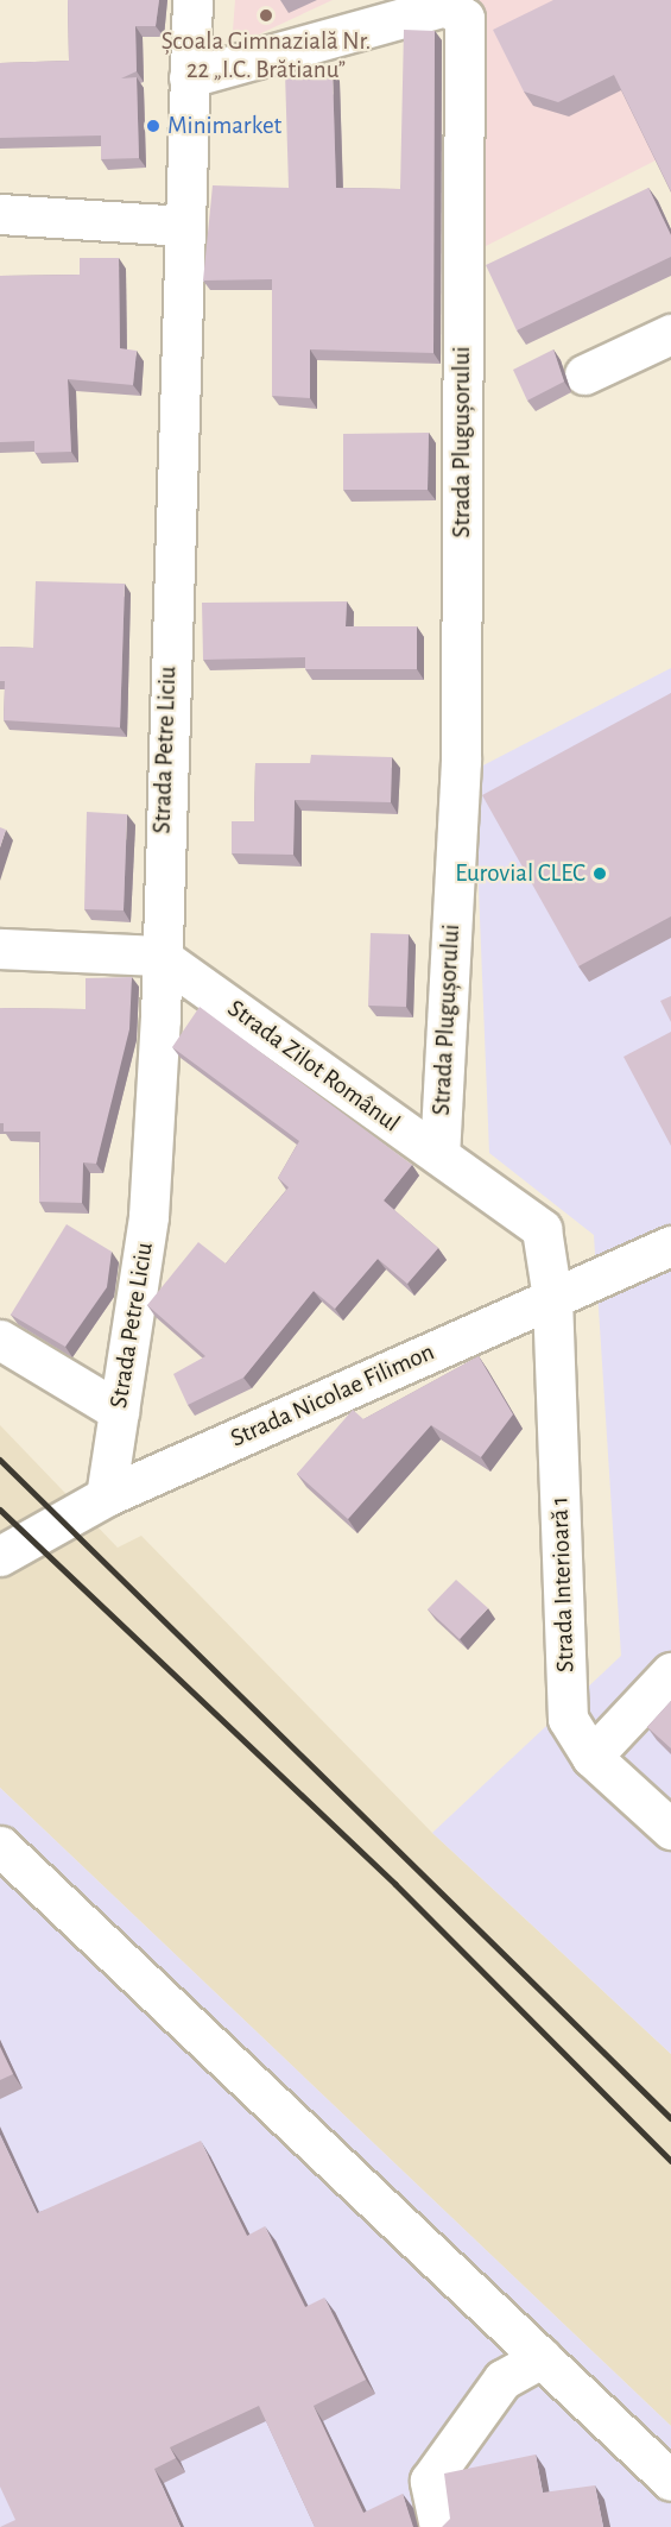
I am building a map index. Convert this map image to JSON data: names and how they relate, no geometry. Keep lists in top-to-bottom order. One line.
{"streets":{"street":["Strada Plugușorului","Strada Petre Liciu","Strada Zilot Românul","Strada Nicolae Filimon","Strada Interioară 1"]},"crossings":[["Strada Plugușorului","Strada Petre Liciu"],["Strada Plugușorului","Strada Zilot Românul"],["Strada Petre Liciu","Strada Zilot Românul"],["Strada Petre Liciu","Strada Nicolae Filimon"],["Strada Zilot Românul","Strada Nicolae Filimon"],["Strada Zilot Românul","Strada Interioară 1"],["Strada Nicolae Filimon","Strada Interioară 1"]],"places":["Școala Gimnazială Nr. 22 „I.C. Brătianu”","Minimarket","Eurovial CLEC"]}
